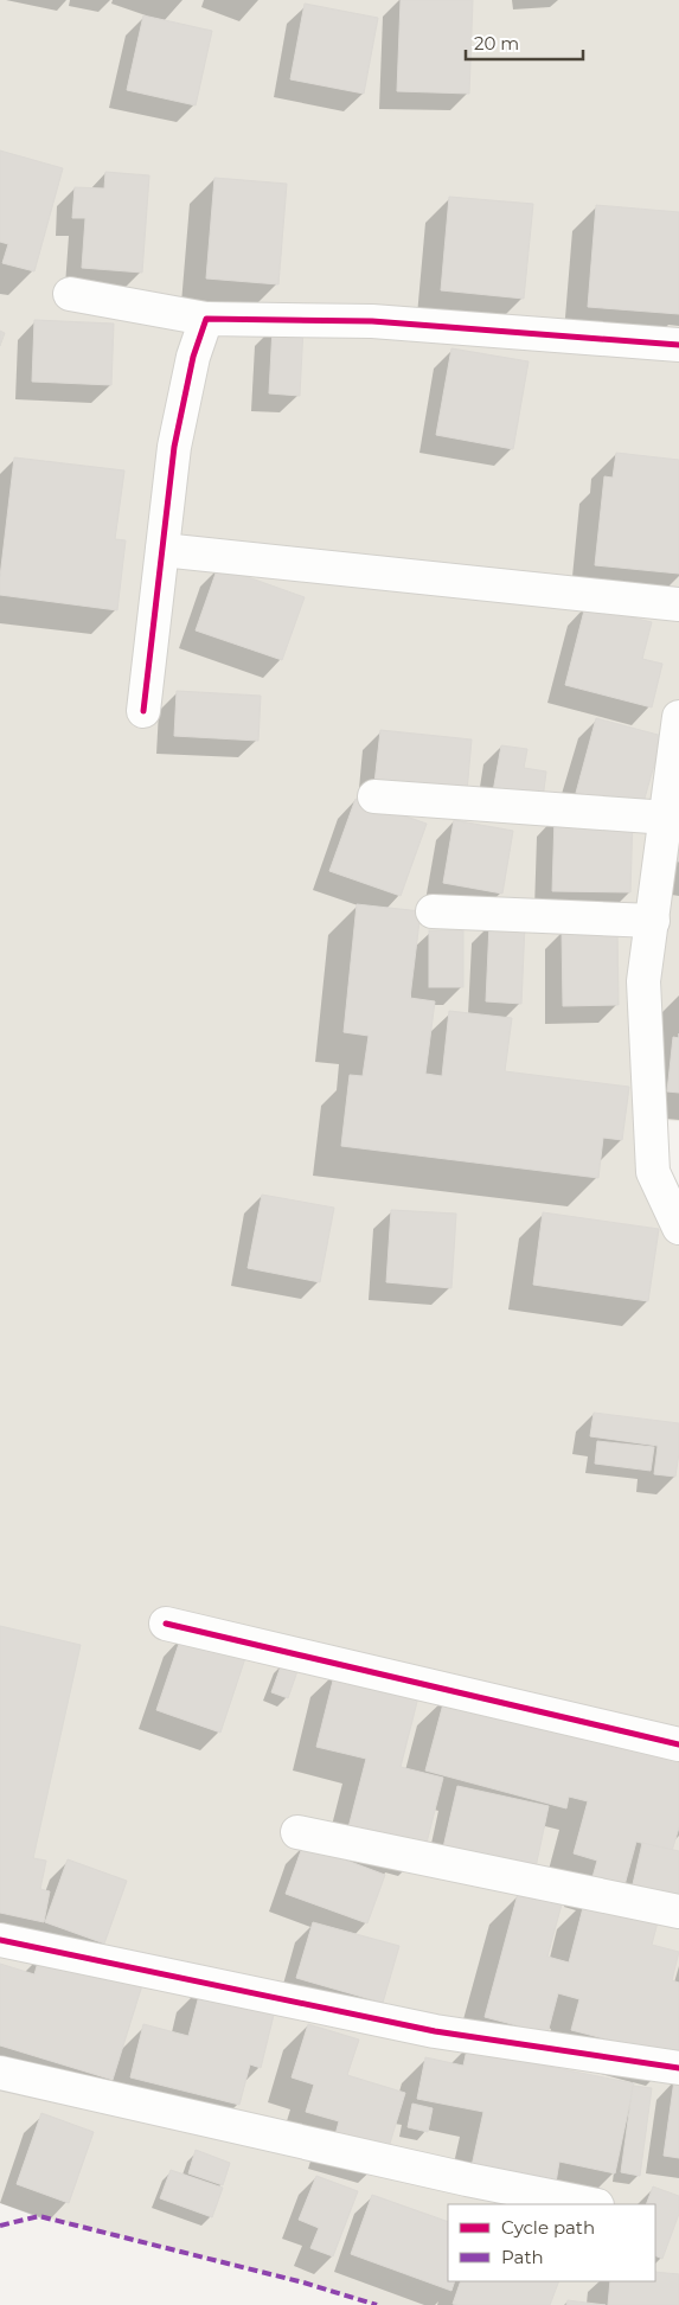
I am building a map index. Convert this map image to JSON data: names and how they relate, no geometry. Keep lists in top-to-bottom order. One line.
{"legend":["Cycle path","Path"],"scale_bar":"20 m"}
